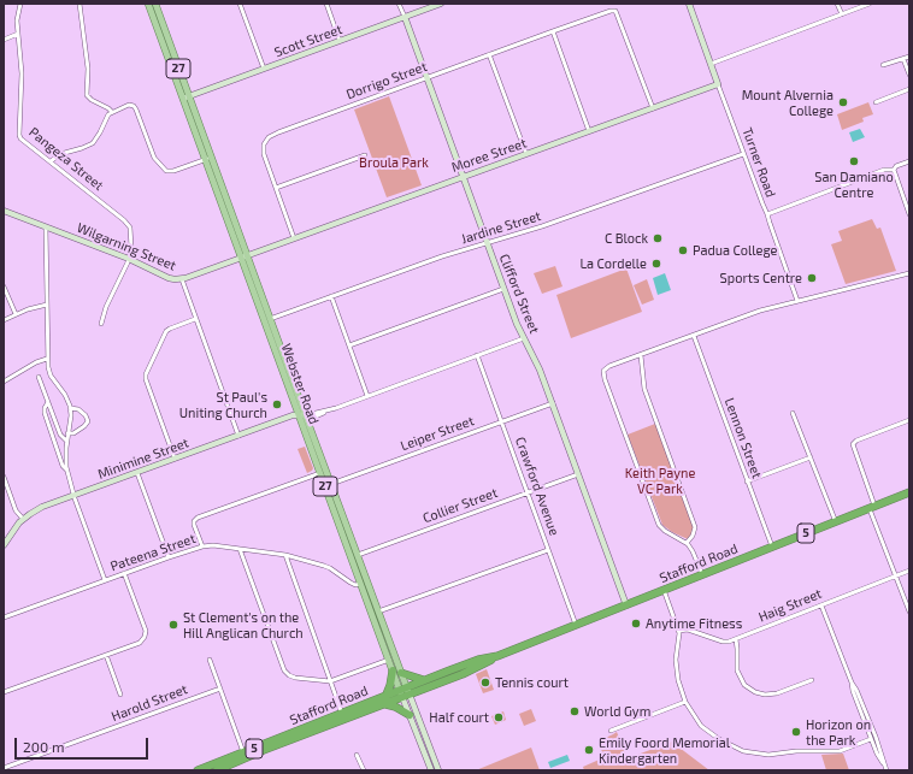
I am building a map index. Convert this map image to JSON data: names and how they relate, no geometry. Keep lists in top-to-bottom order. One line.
{"streets":{"highway":["5","Stafford Road"],"main road":["27","Webster Road"],"street":["Scott Street","Dorrigo Street","Moree Street","Pangeza Street","Turner Road","Jardine Street","Wilgarning Street","Clifford Street","Leiper Street","Lennon Street","Minimine Street","Crawford Avenue","Collier Street","Pateena Street","Haig Street","Harold Street"]},"crossings":[["Scott Street","Clifford Street"],["Scott Street","Webster Road"],["Dorrigo Street","Moree Street"],["Dorrigo Street","Clifford Street"],["Moree Street","Turner Road"],["Moree Street","Wilgarning Street"],["Moree Street","Clifford Street"],["Moree Street","Webster Road"],["Pangeza Street","Wilgarning Street"],["Turner Road","Jardine Street"],["Jardine Street","Clifford Street"],["Jardine Street","Webster Road"],["Wilgarning Street","Webster Road"],["Clifford Street","Leiper Street"],["Clifford Street","Collier Street"],["Clifford Street","Stafford Road"],["Webster Road","Leiper Street"],["Webster Road","Minimine Street"],["Webster Road","Collier Street"],["Webster Road","Pateena Street"],["Webster Road","Stafford Road"],["Leiper Street","Crawford Avenue"],["Lennon Street","Stafford Road"],["Crawford Avenue","Collier Street"],["Crawford Avenue","Stafford Road"]],"parks":["Broula Park","Keith Payne VC Park"],"places":["Mount Alvernia College","San Damiano Centre","C Block","Padua College","La Cordelle","Sports Centre","St Paul's Uniting Church","Anytime Fitness","St Clement's on the Hill Anglican Church","Tennis court","World Gym","Half court","Horizon on the Park","Emily Foord Memorial Kindergarten"],"scale_bar":"200 m"}
